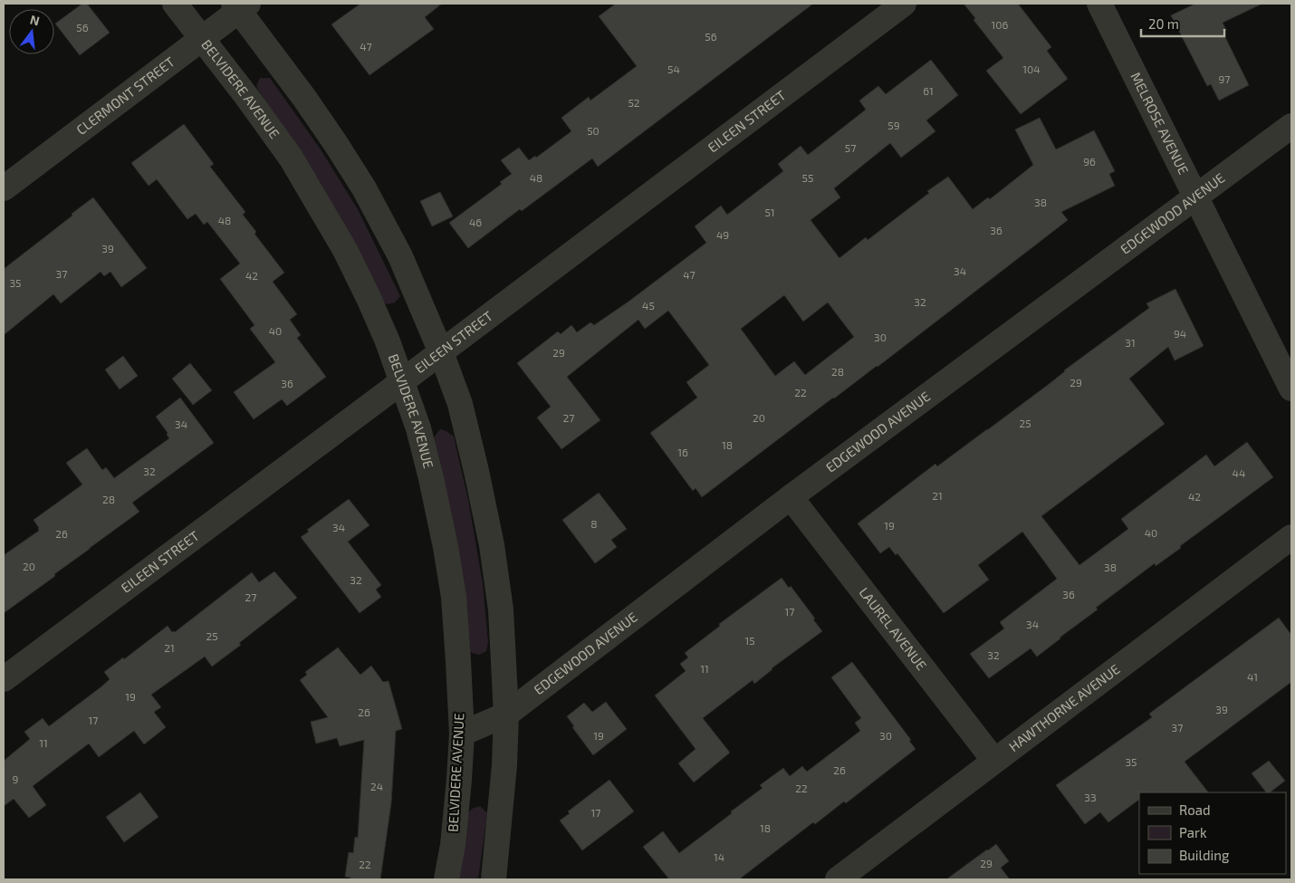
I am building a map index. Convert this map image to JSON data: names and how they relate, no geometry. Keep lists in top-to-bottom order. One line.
{"streets":{"street":["BELVIDERE AVENUE","CLERMONT STREET","EILEEN STREET","MELROSE AVENUE","EDGEWOOD AVENUE","LAUREL AVENUE","HAWTHORNE AVENUE"]},"crossings":[["BELVIDERE AVENUE","CLERMONT STREET"],["BELVIDERE AVENUE","EILEEN STREET"],["BELVIDERE AVENUE","EDGEWOOD AVENUE"],["MELROSE AVENUE","EDGEWOOD AVENUE"],["EDGEWOOD AVENUE","LAUREL AVENUE"],["LAUREL AVENUE","HAWTHORNE AVENUE"]],"house_numbers":["106","56","56","47","54","104","97","61","52","59","50","57","96","48","55","38","51","48","46","36","49","39","34","37","47","42","35","32","45","40","94","30","31","29","28","29","36","22","27","20","25","34","18","16","32","44","21","42","28","8","19","34","40","26","20","38","32","36","27","17","34","25","15","21","32","11","41","19","39","26","17","37","19","30","11","35","26","9","24","22","33","17","18","14","29","22"],"legend":["Road","Park","Building"],"scale_bar":"20 m","north":"top"}
